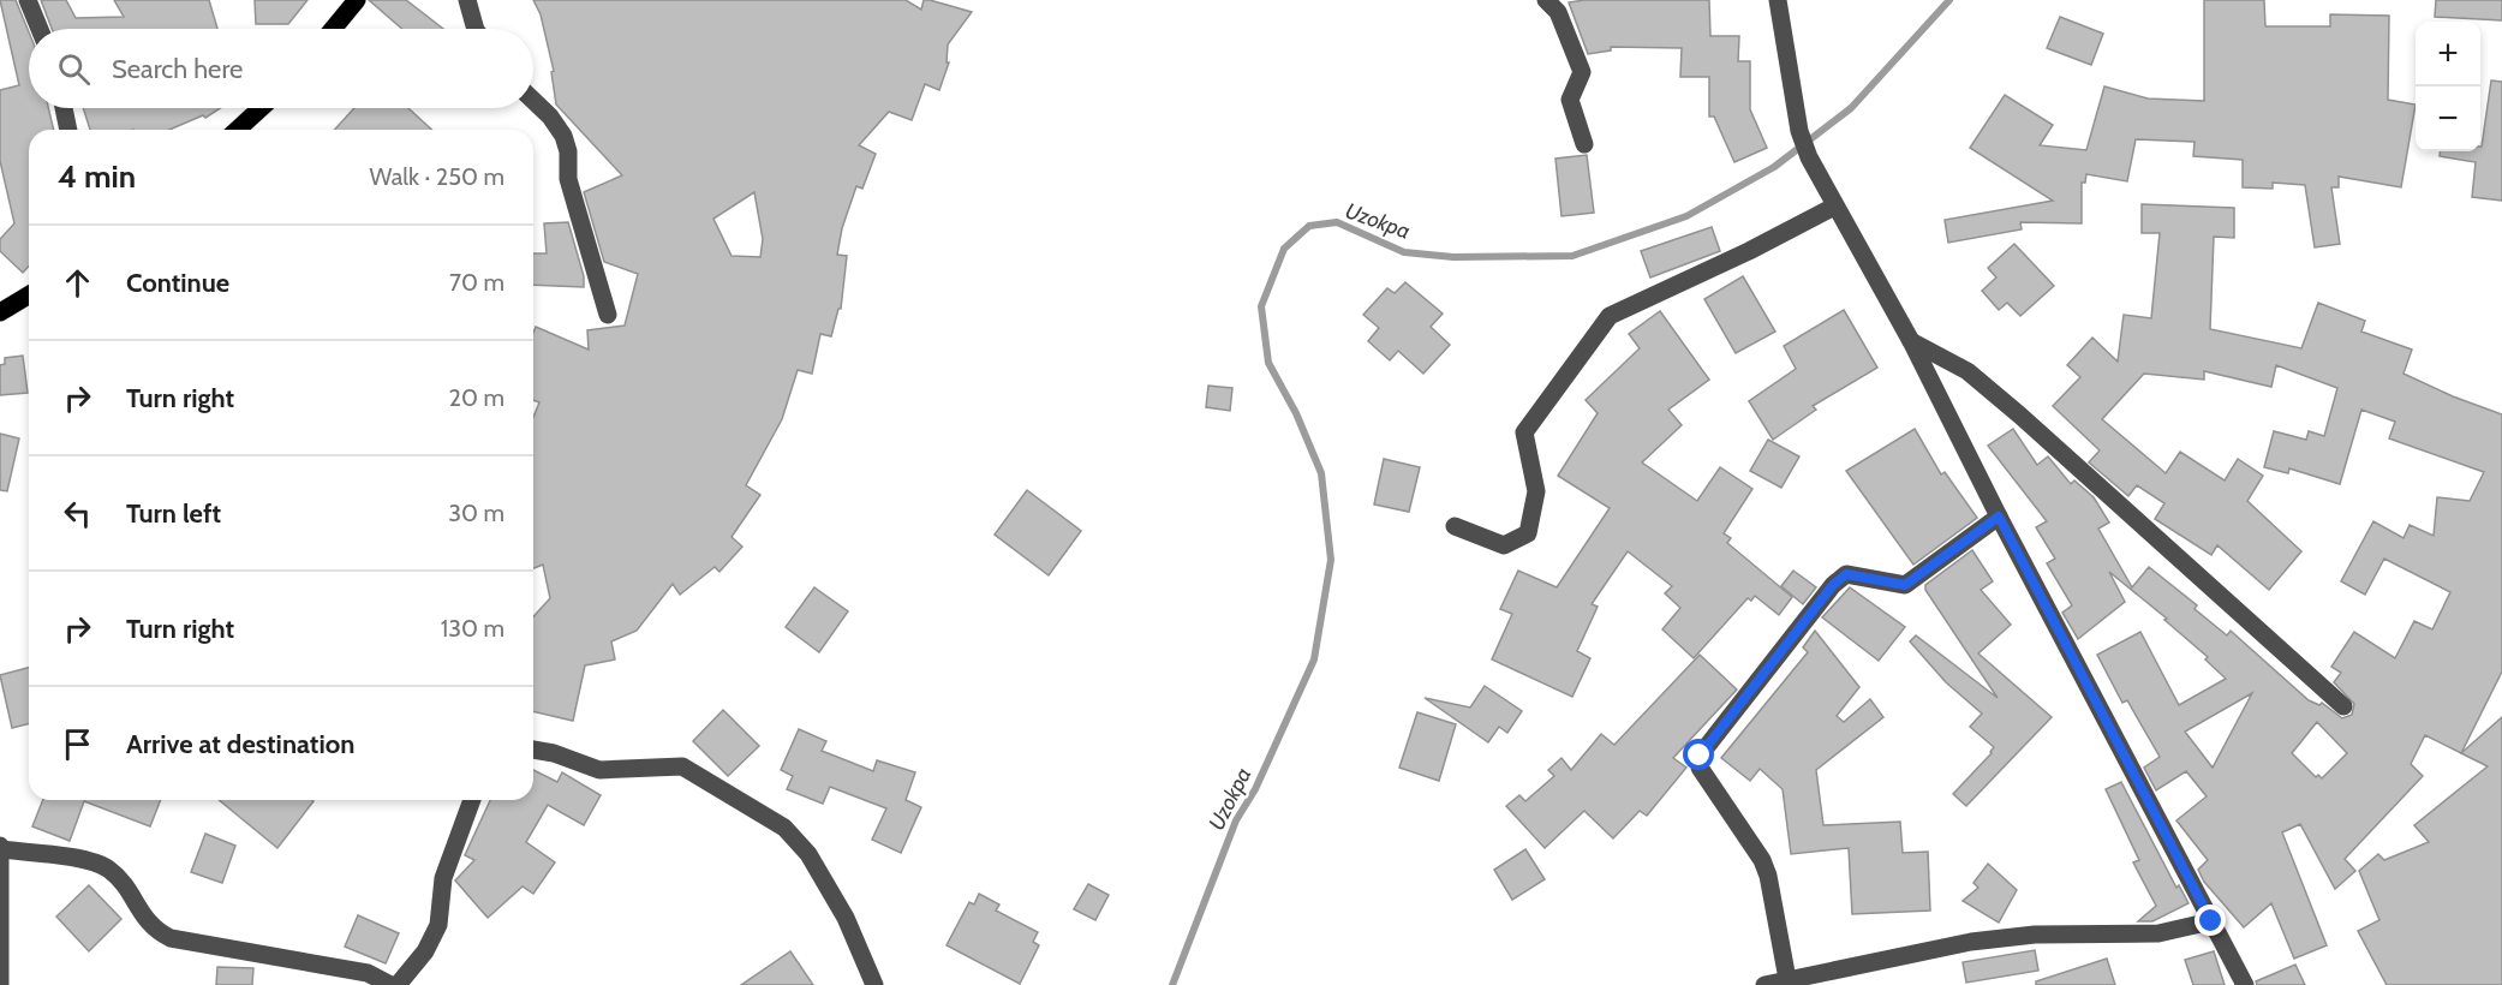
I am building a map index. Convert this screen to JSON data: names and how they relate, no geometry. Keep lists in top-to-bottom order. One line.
{"water":["Uzokpa"],"page":{"map_buttons":["+","−"],"search":"Search here","heading":["4 min","Walk · 250 m"],"list":[["Continue","70 m"],["Turn right","20 m"],["Turn left","30 m"],["Turn right","130 m"],"Arrive at destination"]}}
